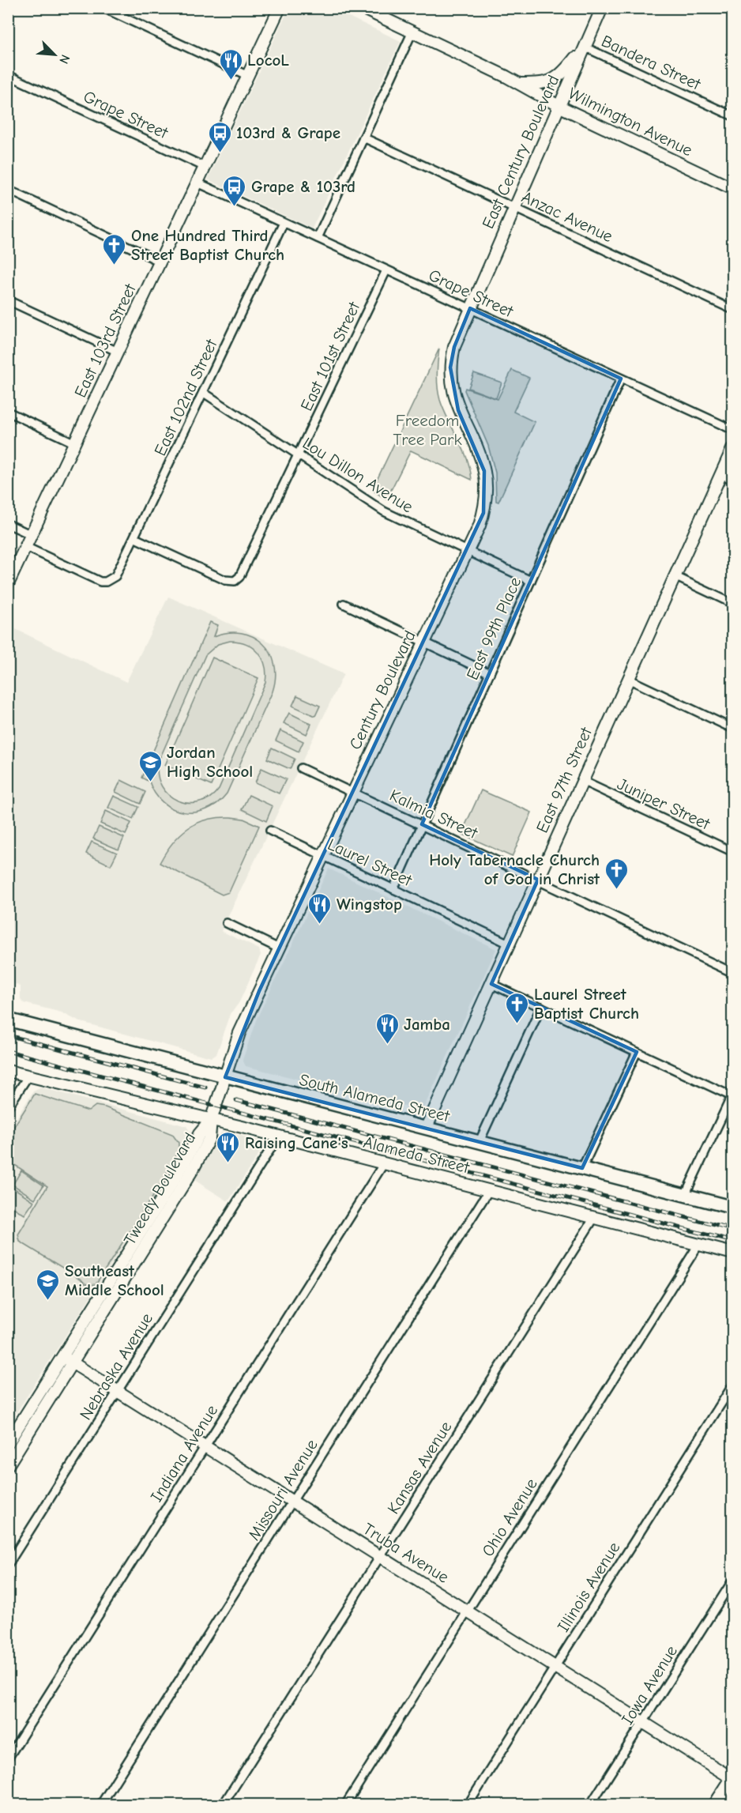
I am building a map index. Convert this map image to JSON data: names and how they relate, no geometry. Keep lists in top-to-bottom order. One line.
{"streets":{"main road":["South Alameda Street"],"street":["Bandera Street","Grape Street","Wilmington Avenue","East Century Boulevard","Anzac Avenue","East 103rd Street","East 101st Street","East 102nd Street","Lou Dillon Avenue","East 99th Place","Century Boulevard","East 97th Street","Juniper Street","Kalmia Street","Laurel Street","Alameda Street","Tweedy Boulevard","Nebraska Avenue","Indiana Avenue","Kansas Avenue","Missouri Avenue","Ohio Avenue","Truba Avenue","Illinois Avenue","Iowa Avenue"]},"crossings":[["Bandera Street","East Century Boulevard"],["Grape Street","East Century Boulevard"],["Grape Street","East 103rd Street"],["Grape Street","East 101st Street"],["Grape Street","East 102nd Street"],["Grape Street","East 99th Place"],["Grape Street","Century Boulevard"],["Wilmington Avenue","East Century Boulevard"],["East Century Boulevard","Anzac Avenue"],["East Century Boulevard","Century Boulevard"],["East 103rd Street","East 102nd Street"],["East 101st Street","East 102nd Street"],["East 101st Street","Lou Dillon Avenue"],["East 102nd Street","Lou Dillon Avenue"],["Lou Dillon Avenue","East 99th Place"],["Lou Dillon Avenue","Century Boulevard"],["East 99th Place","Kalmia Street"],["East 99th Place","Laurel Street"],["Century Boulevard","Kalmia Street"],["Century Boulevard","Laurel Street"],["Century Boulevard","South Alameda Street"],["Century Boulevard","Tweedy Boulevard"],["East 97th Street","Juniper Street"],["East 97th Street","Kalmia Street"],["East 97th Street","Laurel Street"],["East 97th Street","South Alameda Street"],["South Alameda Street","Tweedy Boulevard"],["Alameda Street","Tweedy Boulevard"],["Alameda Street","Nebraska Avenue"],["Alameda Street","Indiana Avenue"],["Alameda Street","Kansas Avenue"],["Alameda Street","Missouri Avenue"],["Alameda Street","Ohio Avenue"],["Tweedy Boulevard","Truba Avenue"],["Nebraska Avenue","Truba Avenue"],["Indiana Avenue","Truba Avenue"],["Kansas Avenue","Truba Avenue"],["Missouri Avenue","Truba Avenue"],["Ohio Avenue","Truba Avenue"],["Truba Avenue","Illinois Avenue"],["Truba Avenue","Iowa Avenue"]],"parks":["Freedom Tree Park"],"places":{"restaurant":["LocoL","Wingstop","Jamba","Raising Cane's"],"bus stop":["103rd & Grape","Grape & 103rd"],"church":["One Hundred Third Street Baptist Church","Holy Tabernacle Church of God in Christ","Laurel Street Baptist Church"],"school or university":["Jordan High School","Southeast Middle School"]},"north":"bottom right"}
